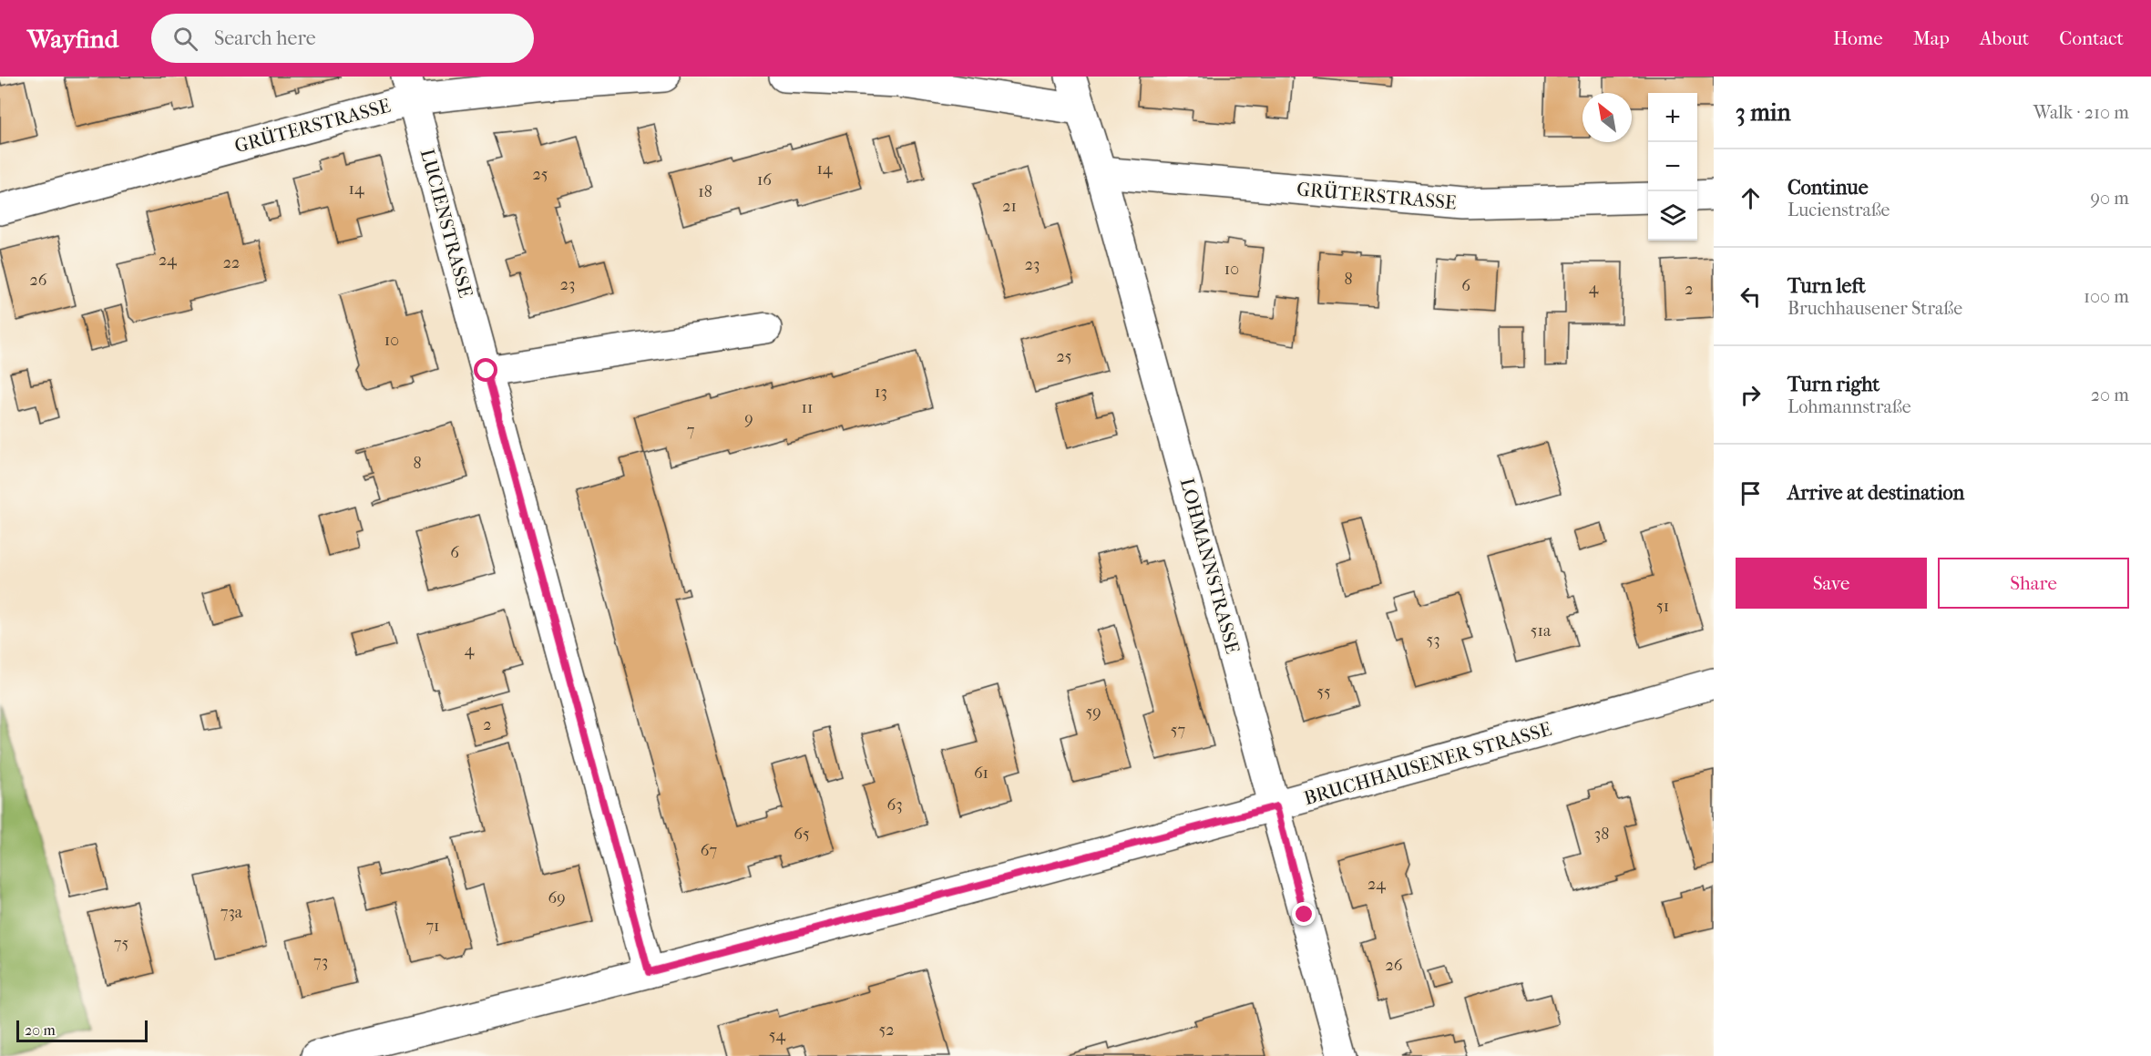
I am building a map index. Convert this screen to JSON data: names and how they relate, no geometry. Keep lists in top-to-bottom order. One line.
{"streets":{"street":["GRÜTERSTRASSE","LUCIENSTRASSE","LOHMANNSTRASSE","BRUCHHAUSENER STRASSE"]},"crossings":[["GRÜTERSTRASSE","LUCIENSTRASSE"],["GRÜTERSTRASSE","LOHMANNSTRASSE"],["LUCIENSTRASSE","BRUCHHAUSENER STRASSE"],["LOHMANNSTRASSE","BRUCHHAUSENER STRASSE"]],"house_numbers":["14","25","16","14","18","21","24","22","23","10","8","26","23","6","4","2","10","25","13","11","9","7","8","6","51","51a","53","4","55","59","2","57","61","63","65","38","67","24","69","73a","71","75","73","26","52","54"],"scale_bar":"20 m","north":"top left","page":{"header":"Wayfind","search":"Search here","nav":["Home","Map","About","Contact"],"heading":["3 min","Walk · 210 m"],"map_buttons":["+","−"],"list":[["Continue","Lucienstraße","90 m"],["Turn left","Bruchhausener Straße","100 m"],["Turn right","Lohmannstraße","20 m"],"Arrive at destination"],"buttons":["Save","Share"],"scale":"20 m"}}
